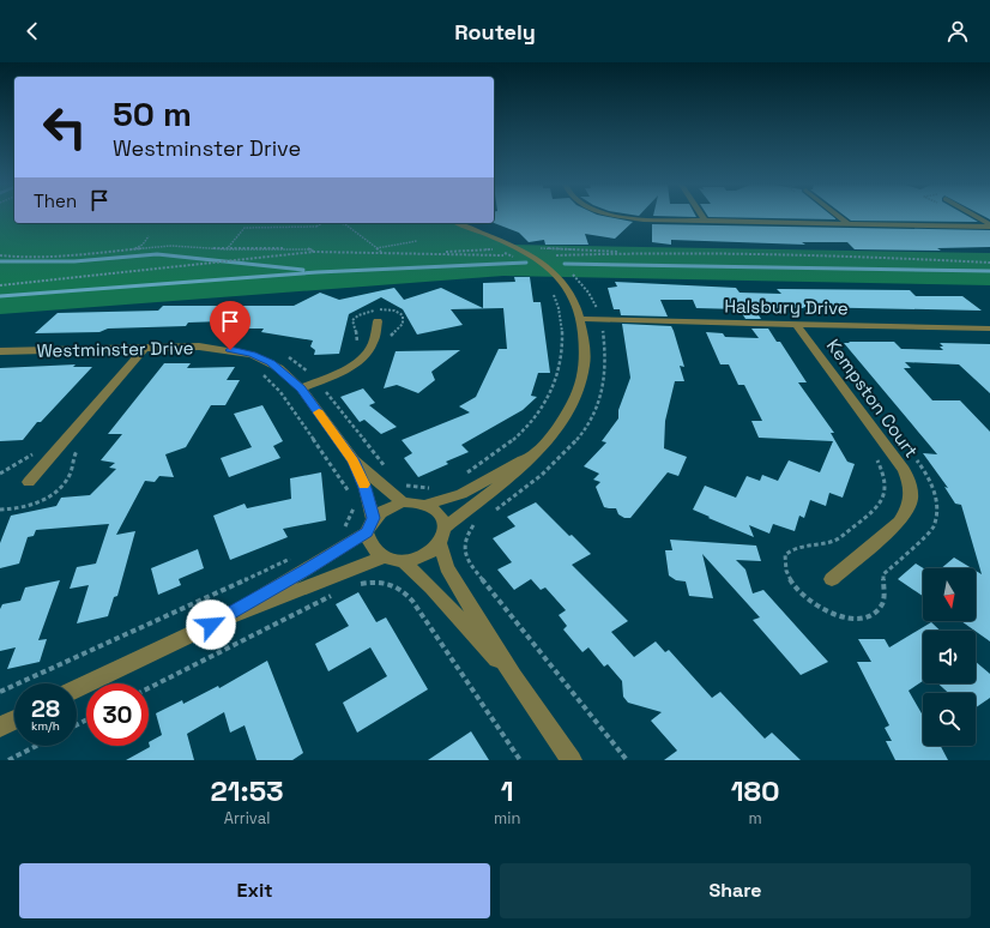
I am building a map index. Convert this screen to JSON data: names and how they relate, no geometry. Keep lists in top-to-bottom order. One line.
{"streets":{"street":["Halsbury Drive","Westminster Drive","Kempston Court"]},"crossings":[["Halsbury Drive","Kempston Court"]],"north":"bottom","page":{"header":"Routely","turn":["50 m","Westminster Drive"],"then":"Then","speed":"28 km/h","limit":"30","eta":["21:53","Arrival","1","min","180","m"],"buttons":["Exit","Share"]}}
